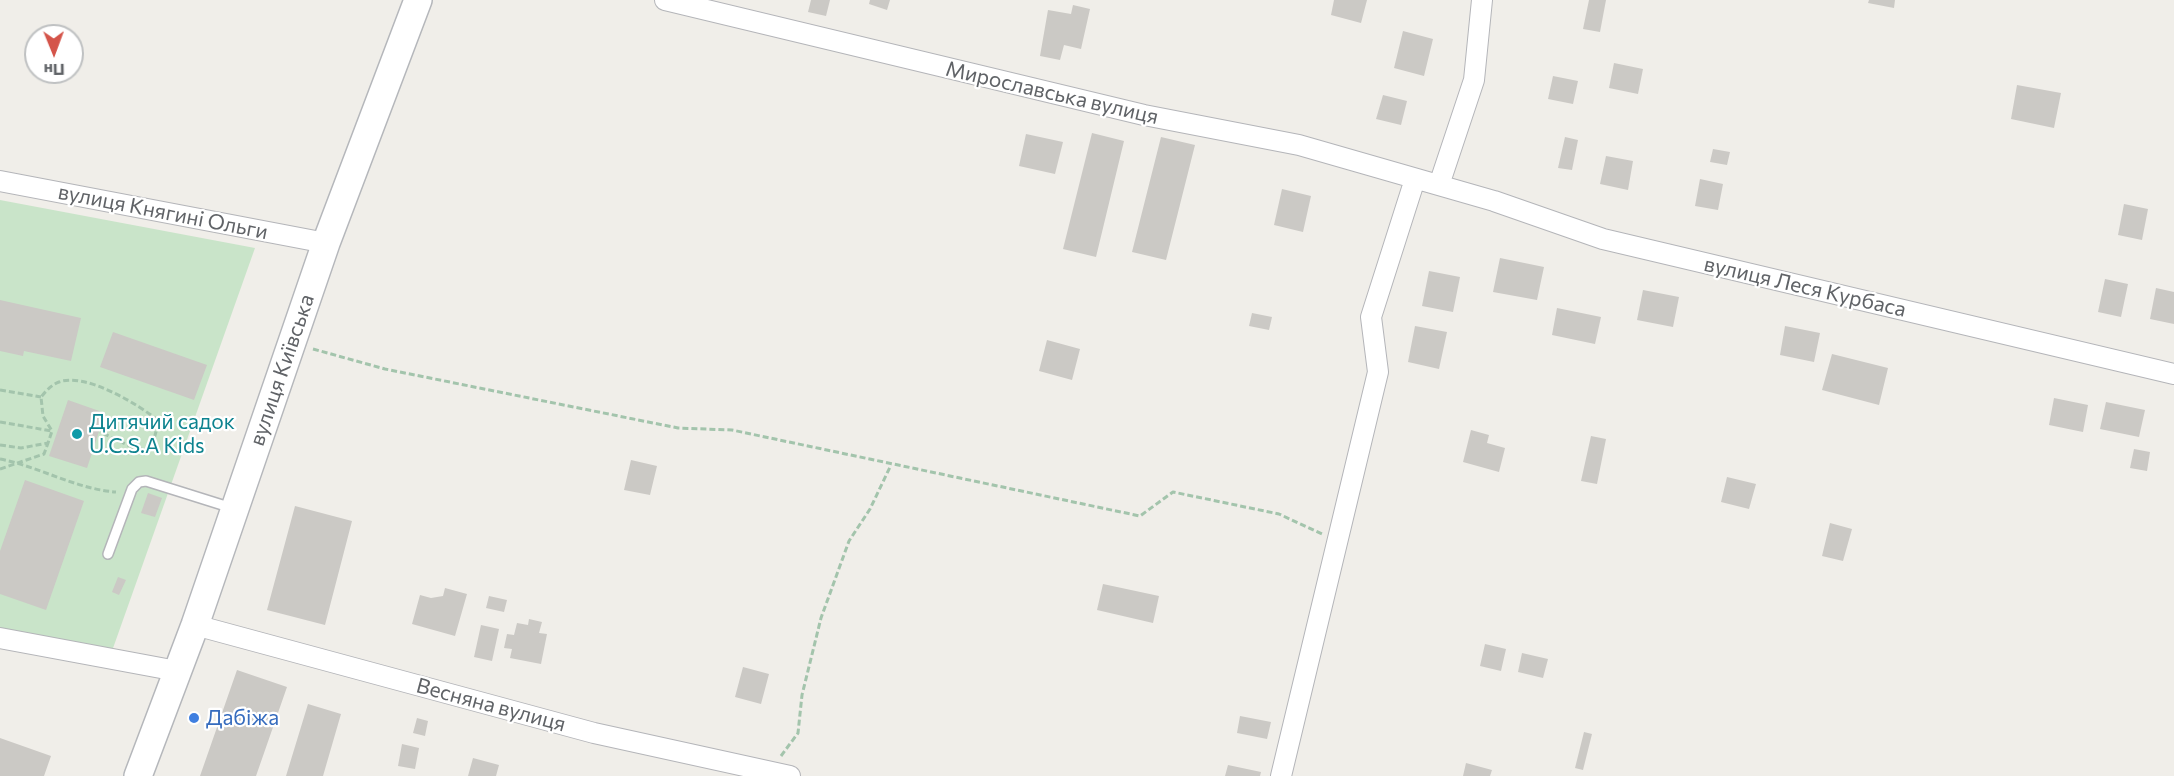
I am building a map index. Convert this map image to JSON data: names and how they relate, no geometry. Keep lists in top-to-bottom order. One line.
{"streets":{"street":["Мирославська вулиця","вулиця Княгині Ольги","вулиця Леся Курбаса","вулиця Київська","Весняна вулиця"]},"crossings":[["Мирославська вулиця","вулиця Леся Курбаса"],["вулиця Княгині Ольги","вулиця Київська"],["вулиця Київська","Весняна вулиця"]],"places":["Дитячий садок U.C.S.A Kids","Дабіжа"],"north":"bottom"}
